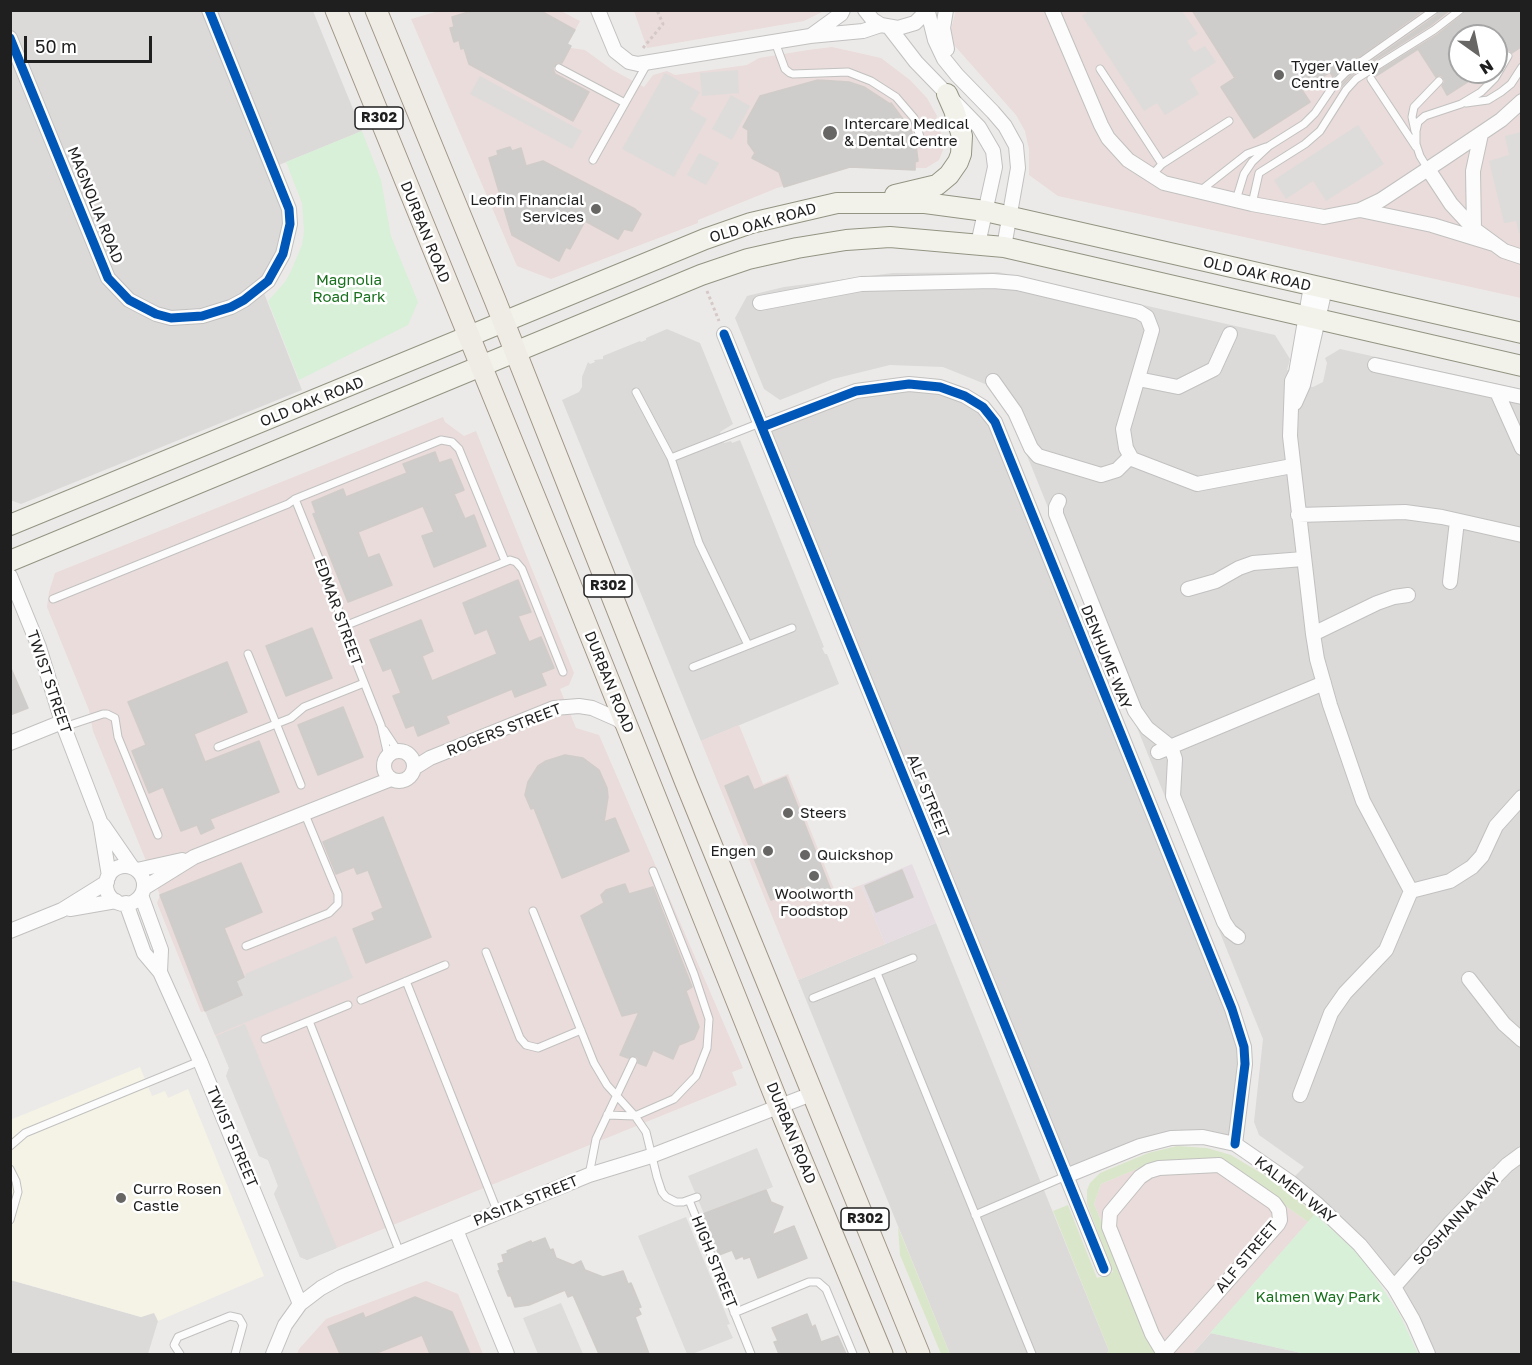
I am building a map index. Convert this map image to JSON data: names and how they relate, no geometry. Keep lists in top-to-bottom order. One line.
{"streets":{"main road":["R302","OLD OAK ROAD","DURBAN ROAD"],"street":["MAGNOLIA ROAD","DENHUME WAY","TWIST STREET","ROGERS STREET","ALF STREET","KALMEN WAY","PASITA STREET","SOSHANNA WAY"],"lane":["EDMAR STREET","HIGH STREET"]},"crossings":[["R302","OLD OAK ROAD"],["R302","PASITA STREET"],["OLD OAK ROAD","DURBAN ROAD"],["DURBAN ROAD","ROGERS STREET"],["DURBAN ROAD","PASITA STREET"],["EDMAR STREET","ROGERS STREET"],["DENHUME WAY","ALF STREET"],["DENHUME WAY","KALMEN WAY"],["TWIST STREET","PASITA STREET"],["ALF STREET","KALMEN WAY"],["KALMEN WAY","SOSHANNA WAY"],["PASITA STREET","HIGH STREET"]],"parks":["Magnolia Road Park","Kalmen Way Park"],"places":["Tyger Valley Centre","Intercare Medical & Dental Centre","Leofin Financial Services","Steers","Engen","Quickshop","Woolworth Foodstop","Curro Rosen Castle"],"scale_bar":"50 m","north":"bottom right"}
